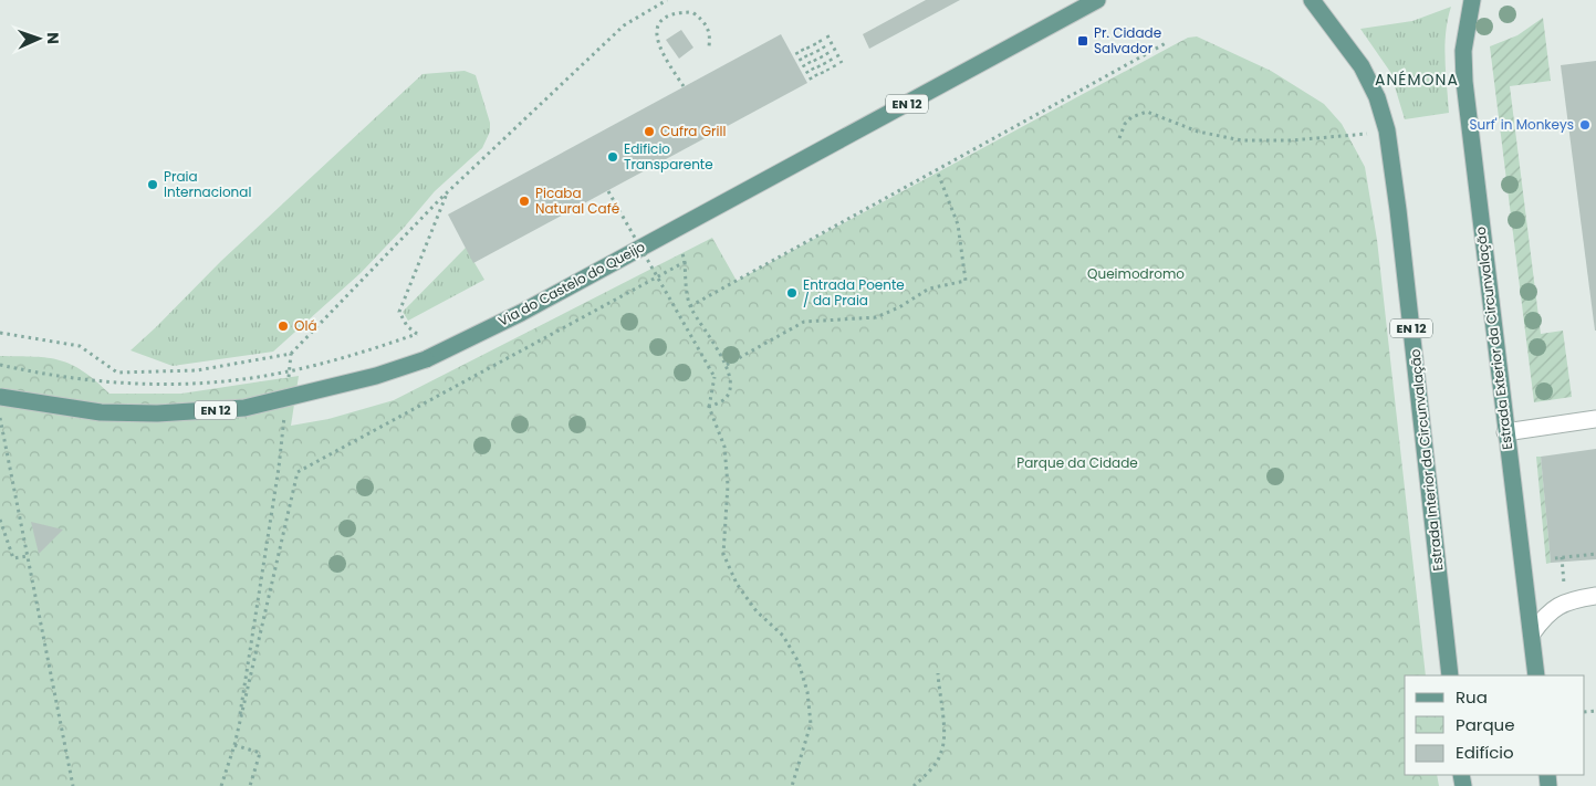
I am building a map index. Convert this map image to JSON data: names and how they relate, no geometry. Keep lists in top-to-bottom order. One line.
{"streets":{"main road":["EN 12","Via do Castelo do Queijo","Estrada Exterior da Circunvalação","Estrada Interior da Circunvalação"]},"districts":["ANÉMONA"],"parks":["Queimodromo","Parque da Cidade"],"places":{"transit":["Pr. Cidade Salvador"],"other":["Surf' in Monkeys","Cufra Grill","Edificio Transparente","Praia Internacional","Picaba Natural Café","Entrada Poente / da Praia","Olá"]},"legend":["Rua","Parque","Edifício"],"north":"right"}
